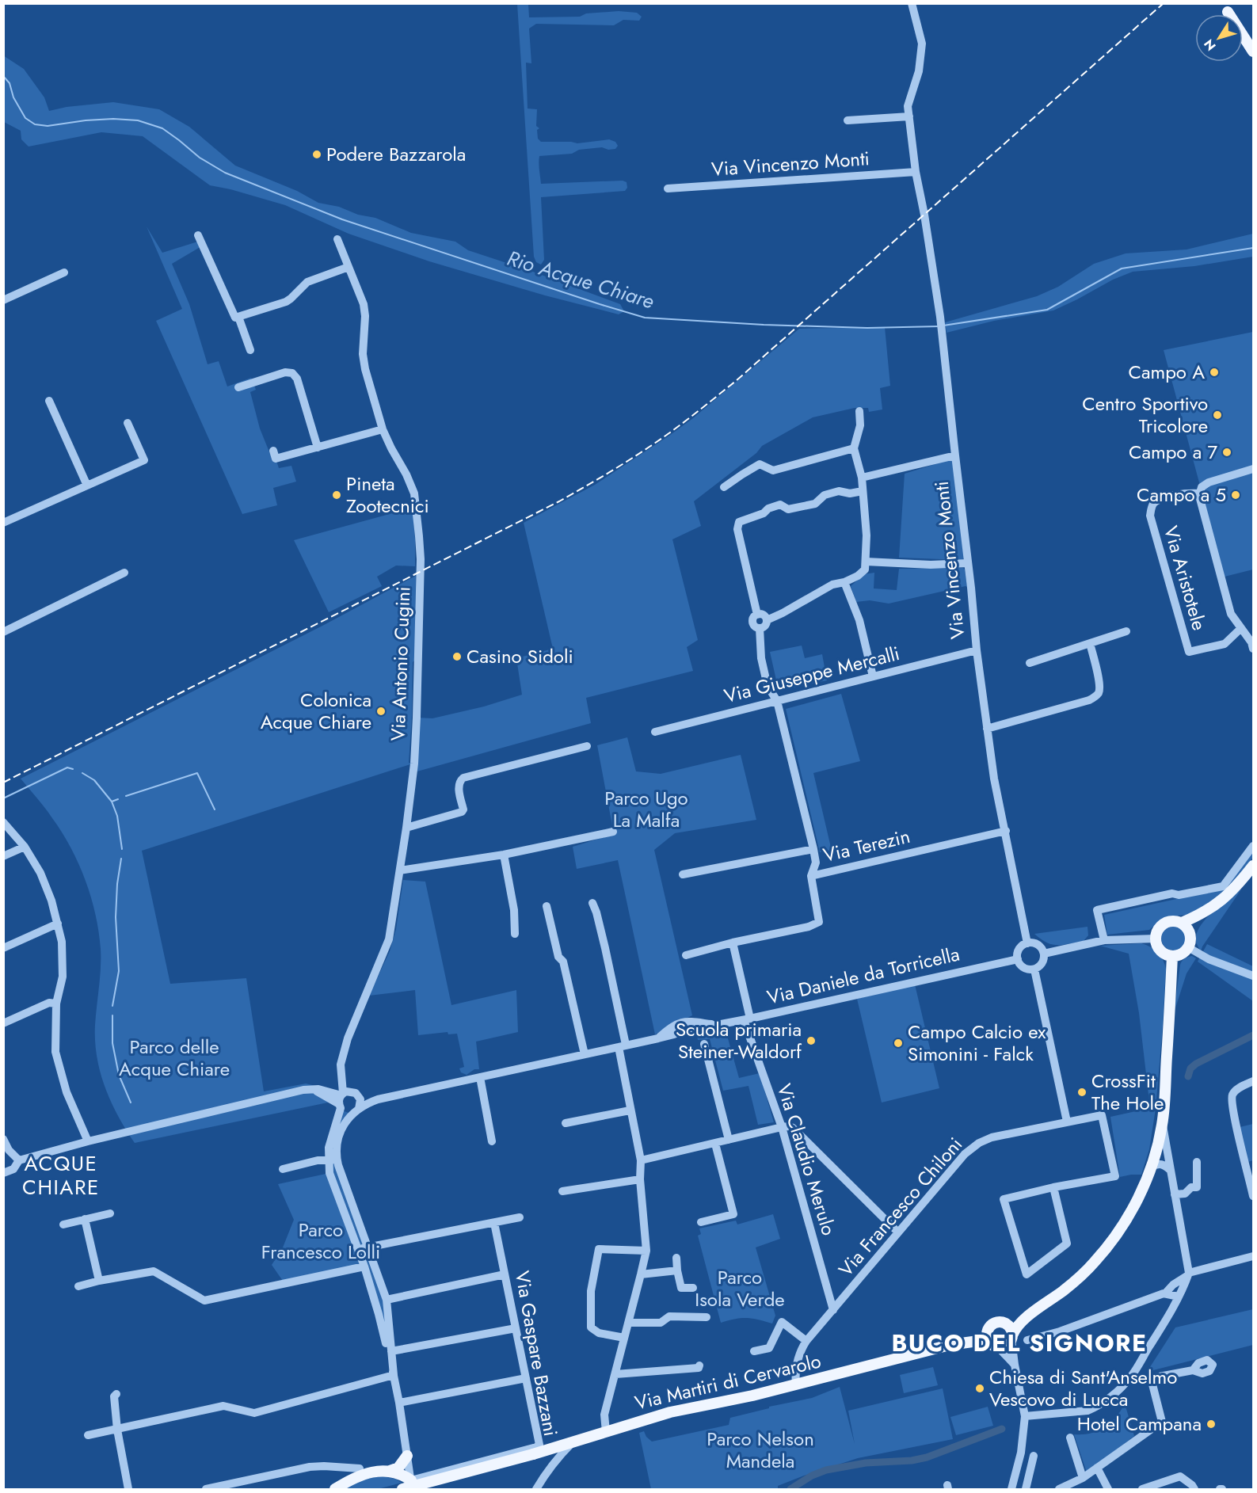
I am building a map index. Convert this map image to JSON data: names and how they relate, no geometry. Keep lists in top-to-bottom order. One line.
{"streets":{"main road":["Via Martiri di Cervarolo"],"street":["Via Vincenzo Monti","Via Aristotele","Via Antonio Cugini","Via Giuseppe Mercalli","Via Terezin","Via Daniele da Torricella","Via Claudio Merulo","Via Francesco Chiloni","Via Gaspare Bazzani"]},"crossings":[["Via Vincenzo Monti","Via Giuseppe Mercalli"],["Via Vincenzo Monti","Via Terezin"],["Via Vincenzo Monti","Via Daniele da Torricella"],["Via Antonio Cugini","Via Daniele da Torricella"],["Via Antonio Cugini","Via Gaspare Bazzani"],["Via Daniele da Torricella","Via Claudio Merulo"],["Via Claudio Merulo","Via Francesco Chiloni"],["Via Francesco Chiloni","Via Martiri di Cervarolo"]],"districts":["ACQUE CHIARE","BUCO DEL SIGNORE"],"water":["Rio Acque Chiare"],"parks":["Parco Ugo La Malfa","Parco delle Acque Chiare","Parco Francesco Lolli","Parco Isola Verde","Parco Nelson Mandela"],"places":["Podere Bazzarola","Campo A","Centro Sportivo Tricolore","Campo a 7","Pineta Zootecnici","Campo a 5","Casino Sidoli","Colonica Acque Chiare","Scuola primaria Steiner-Waldorf","Campo Calcio ex Simonini - Falck","CrossFit The Hole","Chiesa di Sant'Anselmo Vescovo di Lucca","Hotel Campana"],"north":"bottom left"}
